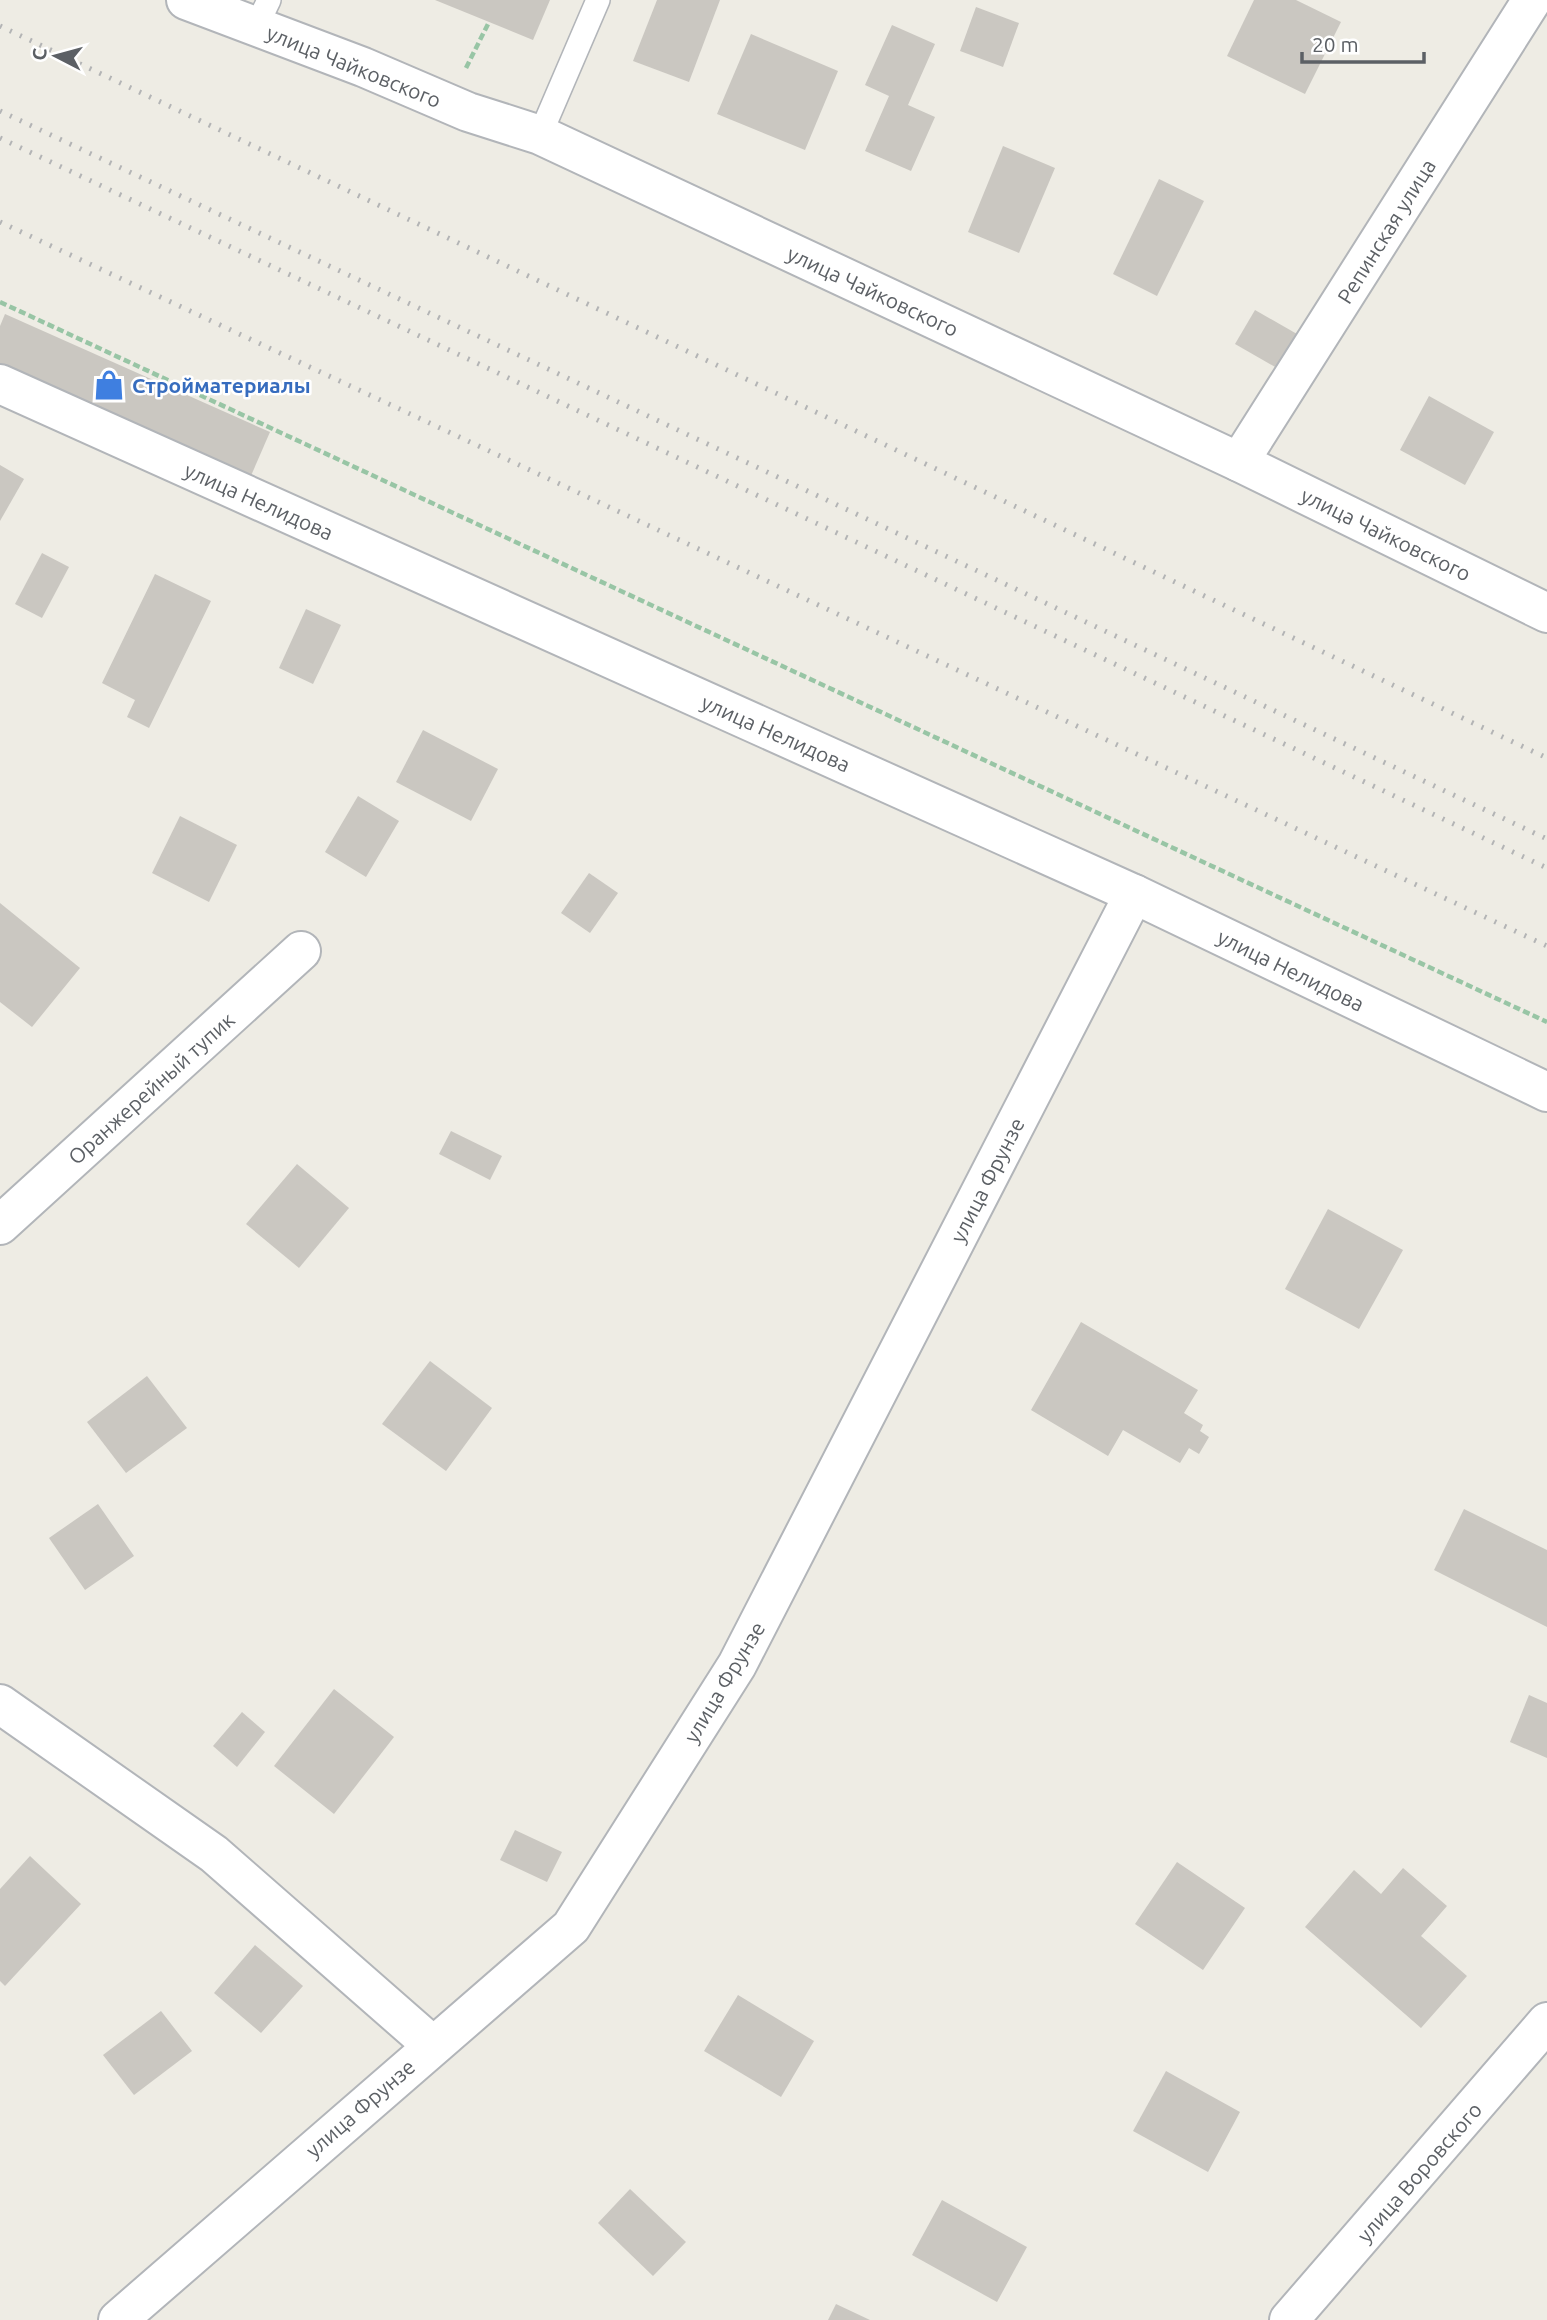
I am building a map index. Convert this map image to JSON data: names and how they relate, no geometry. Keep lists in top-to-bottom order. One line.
{"streets":{"street":["улица Чайковского","Репинская улица","улица Нелидова","Оранжерейный тупик","улица Фрунзе","улица Воровского"]},"crossings":[["улица Чайковского","Репинская улица"],["улица Нелидова","улица Фрунзе"]],"places":{"shop":["Стройматериалы"]},"scale_bar":"20 m","north":"left"}
